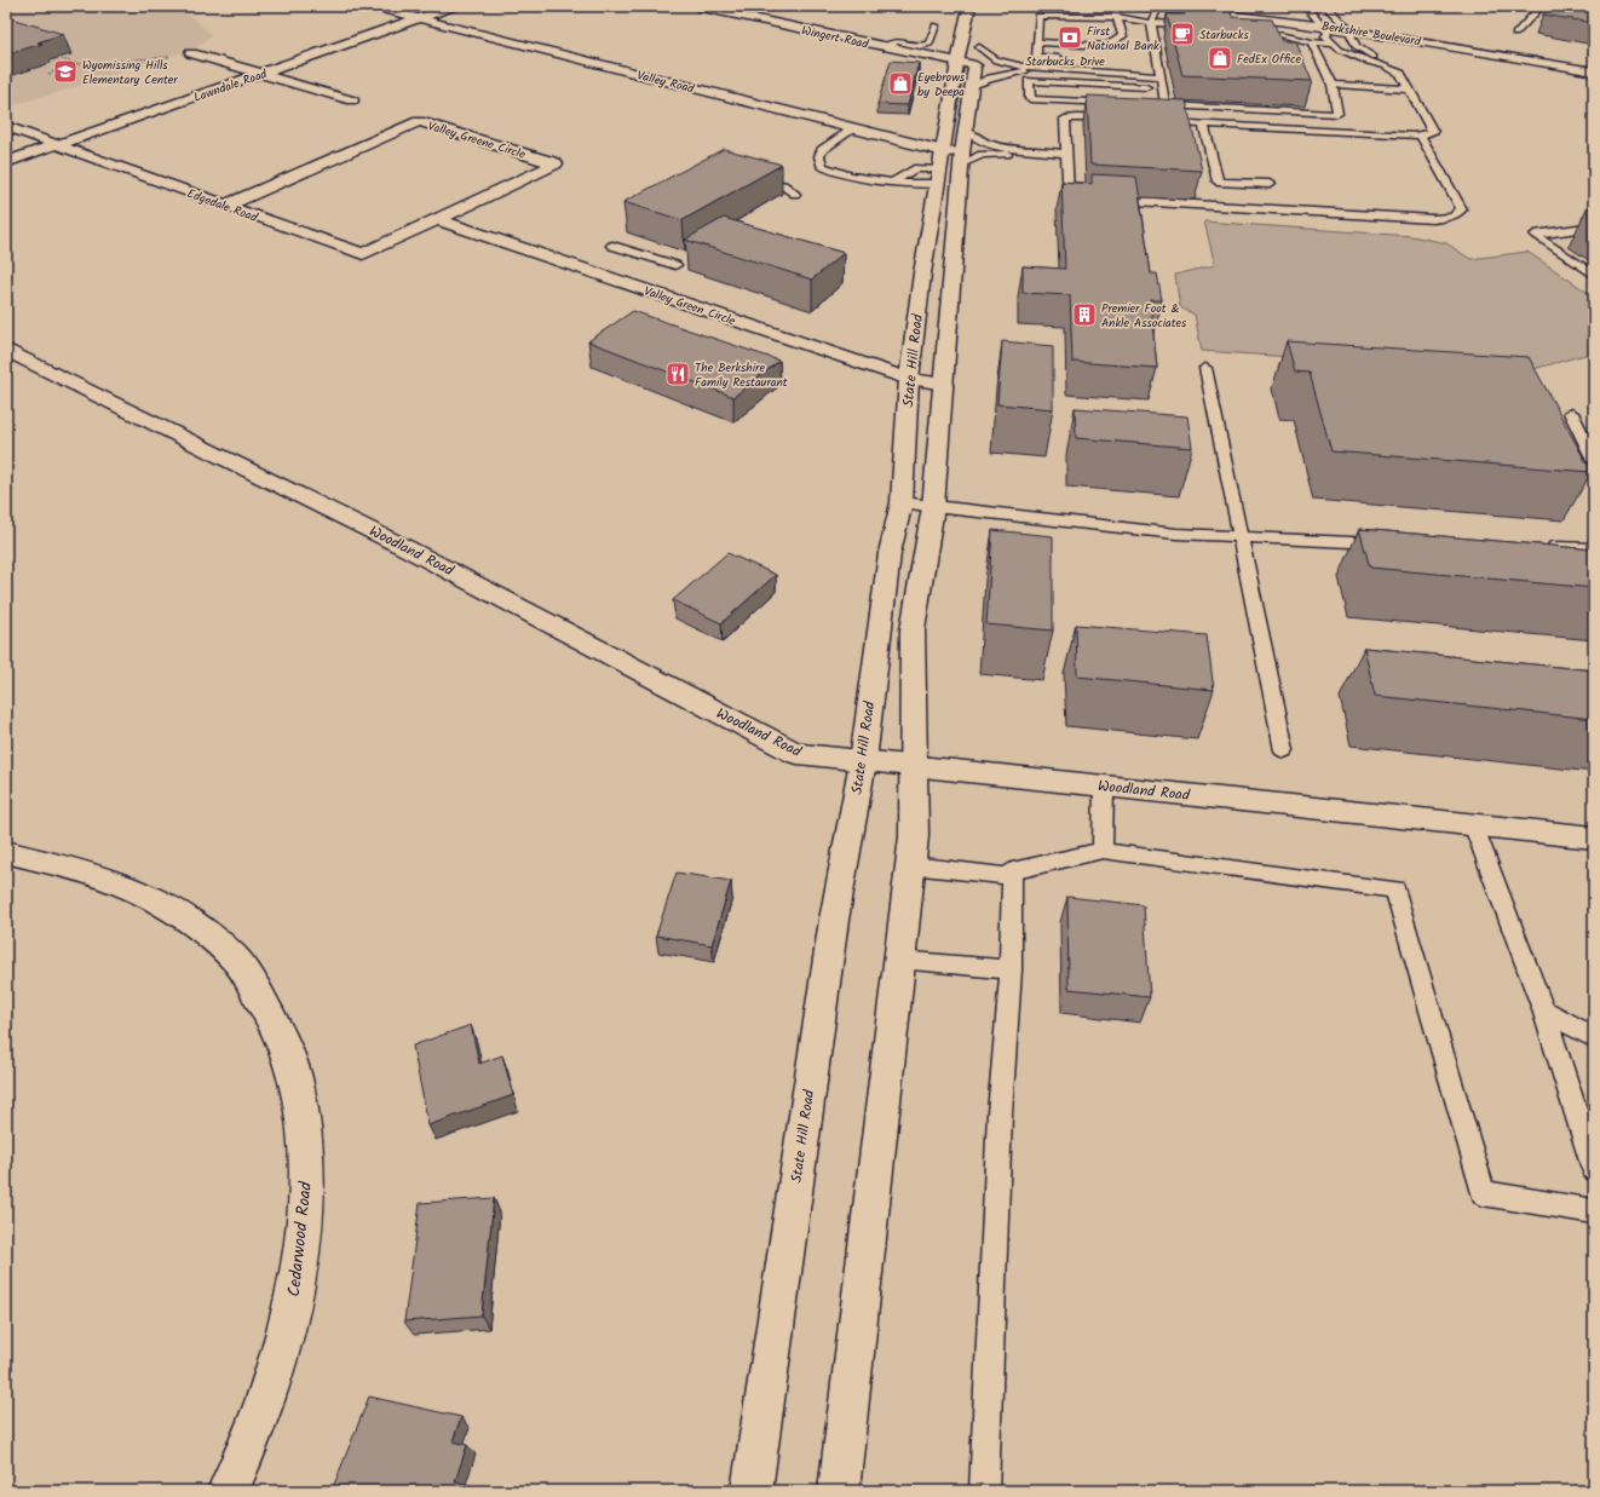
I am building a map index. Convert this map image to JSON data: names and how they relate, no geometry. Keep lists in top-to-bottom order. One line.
{"streets":{"street":["Berkshire Boulevard","Wingert Road","Valley Road","Lawndale Road","Valley Greene Circle","Edgedale Road","Valley Green Circle","State Hill Road","Woodland Road","Cedarwood Road"],"lane":["Starbucks Drive"]},"crossings":[["Wingert Road","State Hill Road"],["Valley Road","Lawndale Road"],["Valley Road","State Hill Road"],["Lawndale Road","Edgedale Road"],["Valley Greene Circle","Edgedale Road"],["Valley Greene Circle","Valley Green Circle"],["Edgedale Road","Valley Green Circle"],["Valley Green Circle","State Hill Road"],["State Hill Road","Woodland Road"]],"places":{"cafe":["Starbucks"],"bank":["First National Bank"],"shop":["FedEx Office","Eyebrows by Deepa"],"school or university":["Wyomissing Hills Elementary Center"],"building":["Premier Foot & Ankle Associates"],"restaurant":["The Berkshire Family Restaurant"]}}
